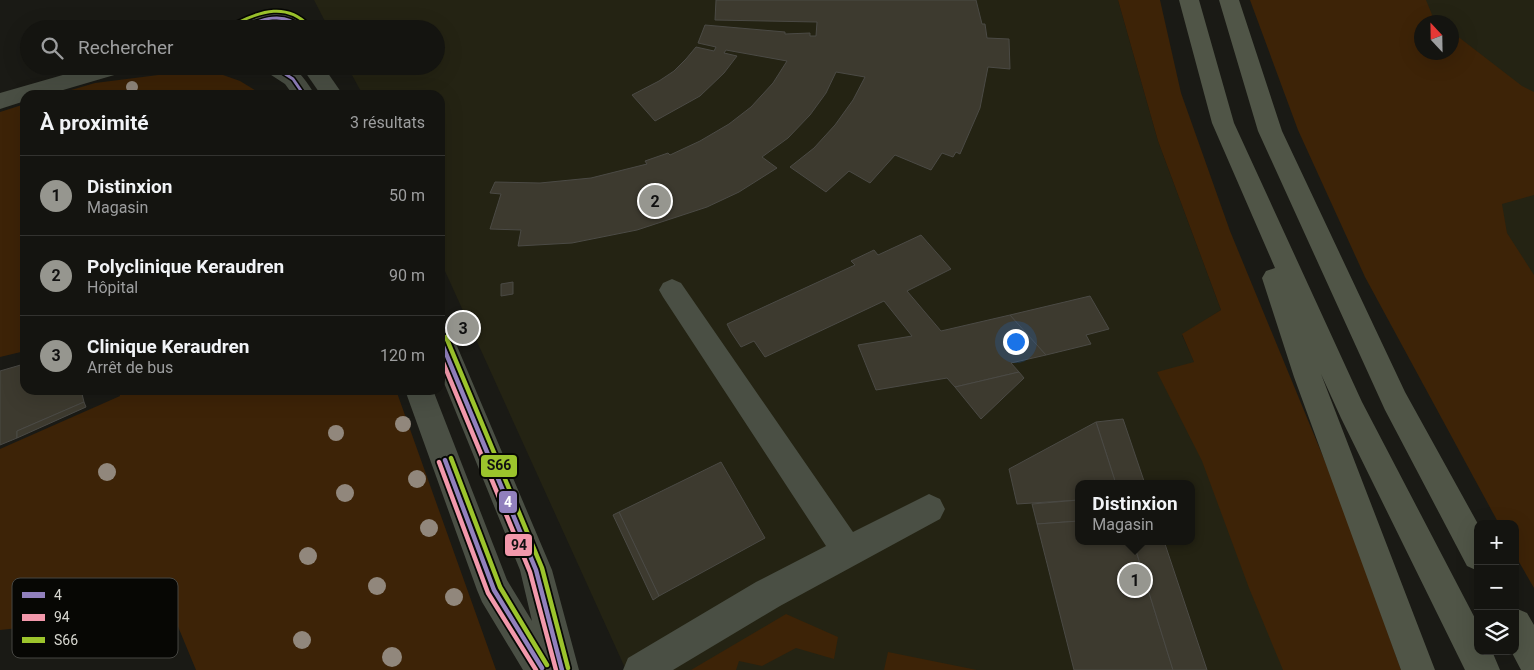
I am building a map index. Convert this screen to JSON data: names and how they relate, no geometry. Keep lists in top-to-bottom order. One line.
{"lines":["transit line S66","transit line 4","transit line 94"],"legend":["4","94","S66"],"north":"top","page":{"search":"Rechercher","heading":["À proximité","3 résultats"],"list":[{"mark":"1","name":"Distinxion","note":"Magasin","value":"50 m"},{"mark":"2","name":"Polyclinique Keraudren","note":"Hôpital","value":"90 m"},{"mark":"3","name":"Clinique Keraudren","note":"Arrêt de bus","value":"120 m"}],"pins":["2","3","1"],"popup":["Distinxion","Magasin"],"map_buttons":["+","−"]}}
